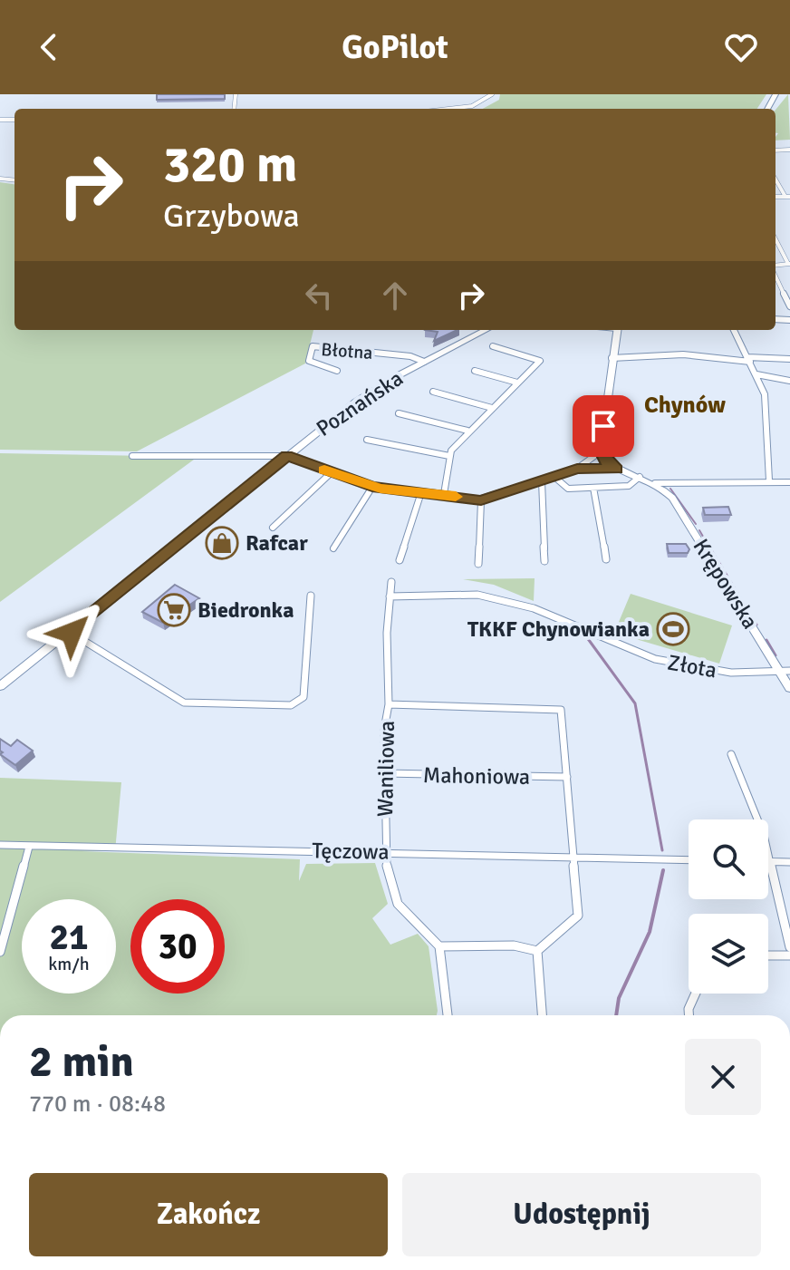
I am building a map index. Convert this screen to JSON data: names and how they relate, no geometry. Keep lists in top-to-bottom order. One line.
{"streets":{"street":["Błotna","Poznańska","Krępowska","Złota","Waniliowa","Mahoniowa","Tęczowa"]},"crossings":[["Błotna","Poznańska"],["Krępowska","Złota"],["Złota","Waniliowa"],["Waniliowa","Mahoniowa"],["Waniliowa","Tęczowa"]],"districts":["Chynów"],"places":{"shop":["Rafcar"],"supermarket":["Biedronka"],"sports":["TKKF Chynowianka"]},"page":{"header":"GoPilot","turn":["320 m","Grzybowa"],"speed":"21 km/h","limit":"30","heading":["2 min","770 m · 08:48"],"buttons":["Zakończ","Udostępnij"]}}
